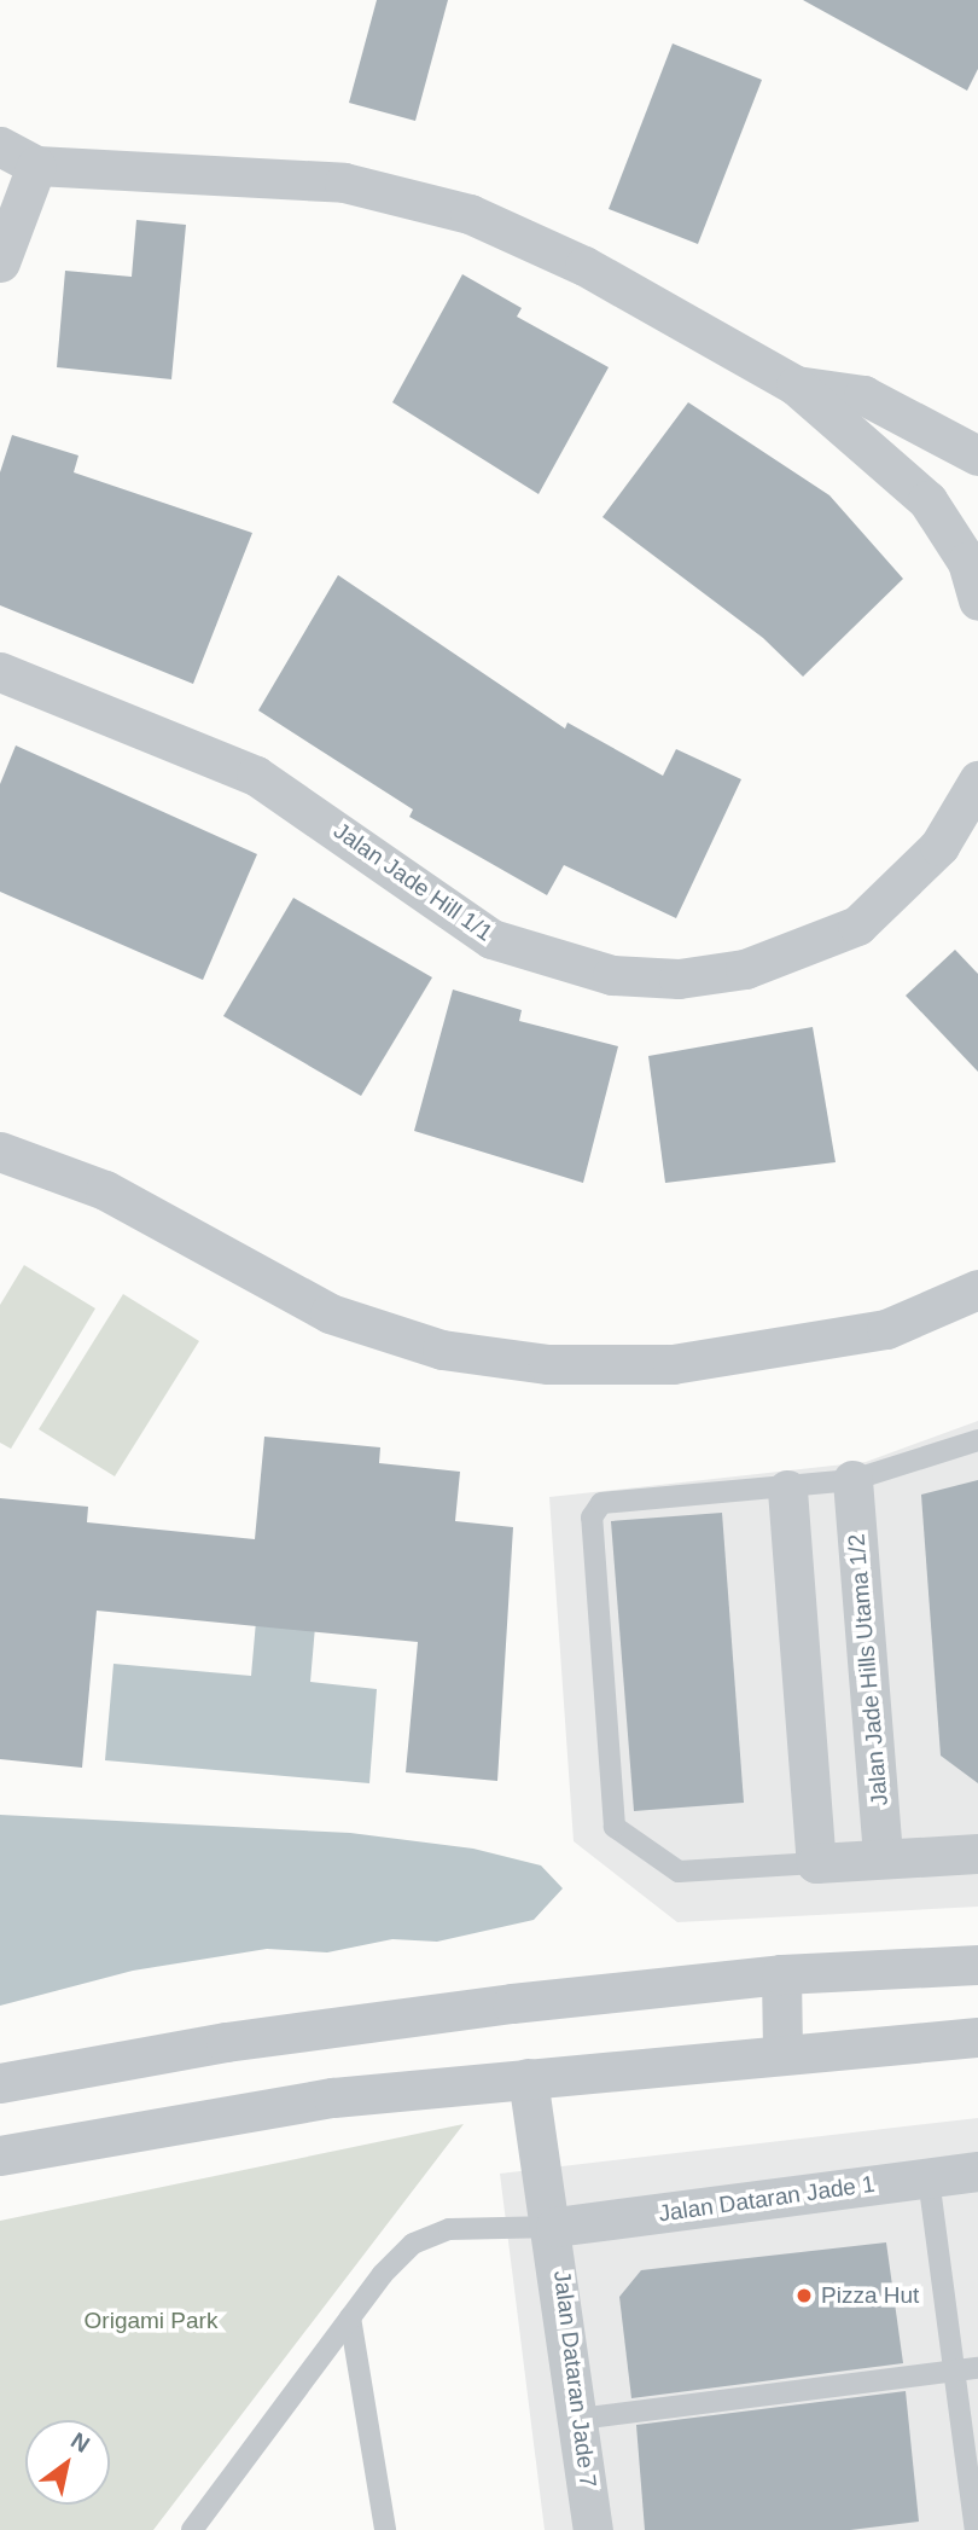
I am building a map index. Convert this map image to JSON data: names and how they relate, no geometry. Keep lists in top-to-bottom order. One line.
{"streets":{"street":["Jalan Jade Hill 1/1","Jalan Jade Hills Utama 1/2","Jalan Dataran Jade 1","Jalan Dataran Jade 7"]},"crossings":[["Jalan Dataran Jade 1","Jalan Dataran Jade 7"]],"parks":["Origami Park"],"places":["Pizza Hut"],"north":"top right"}
